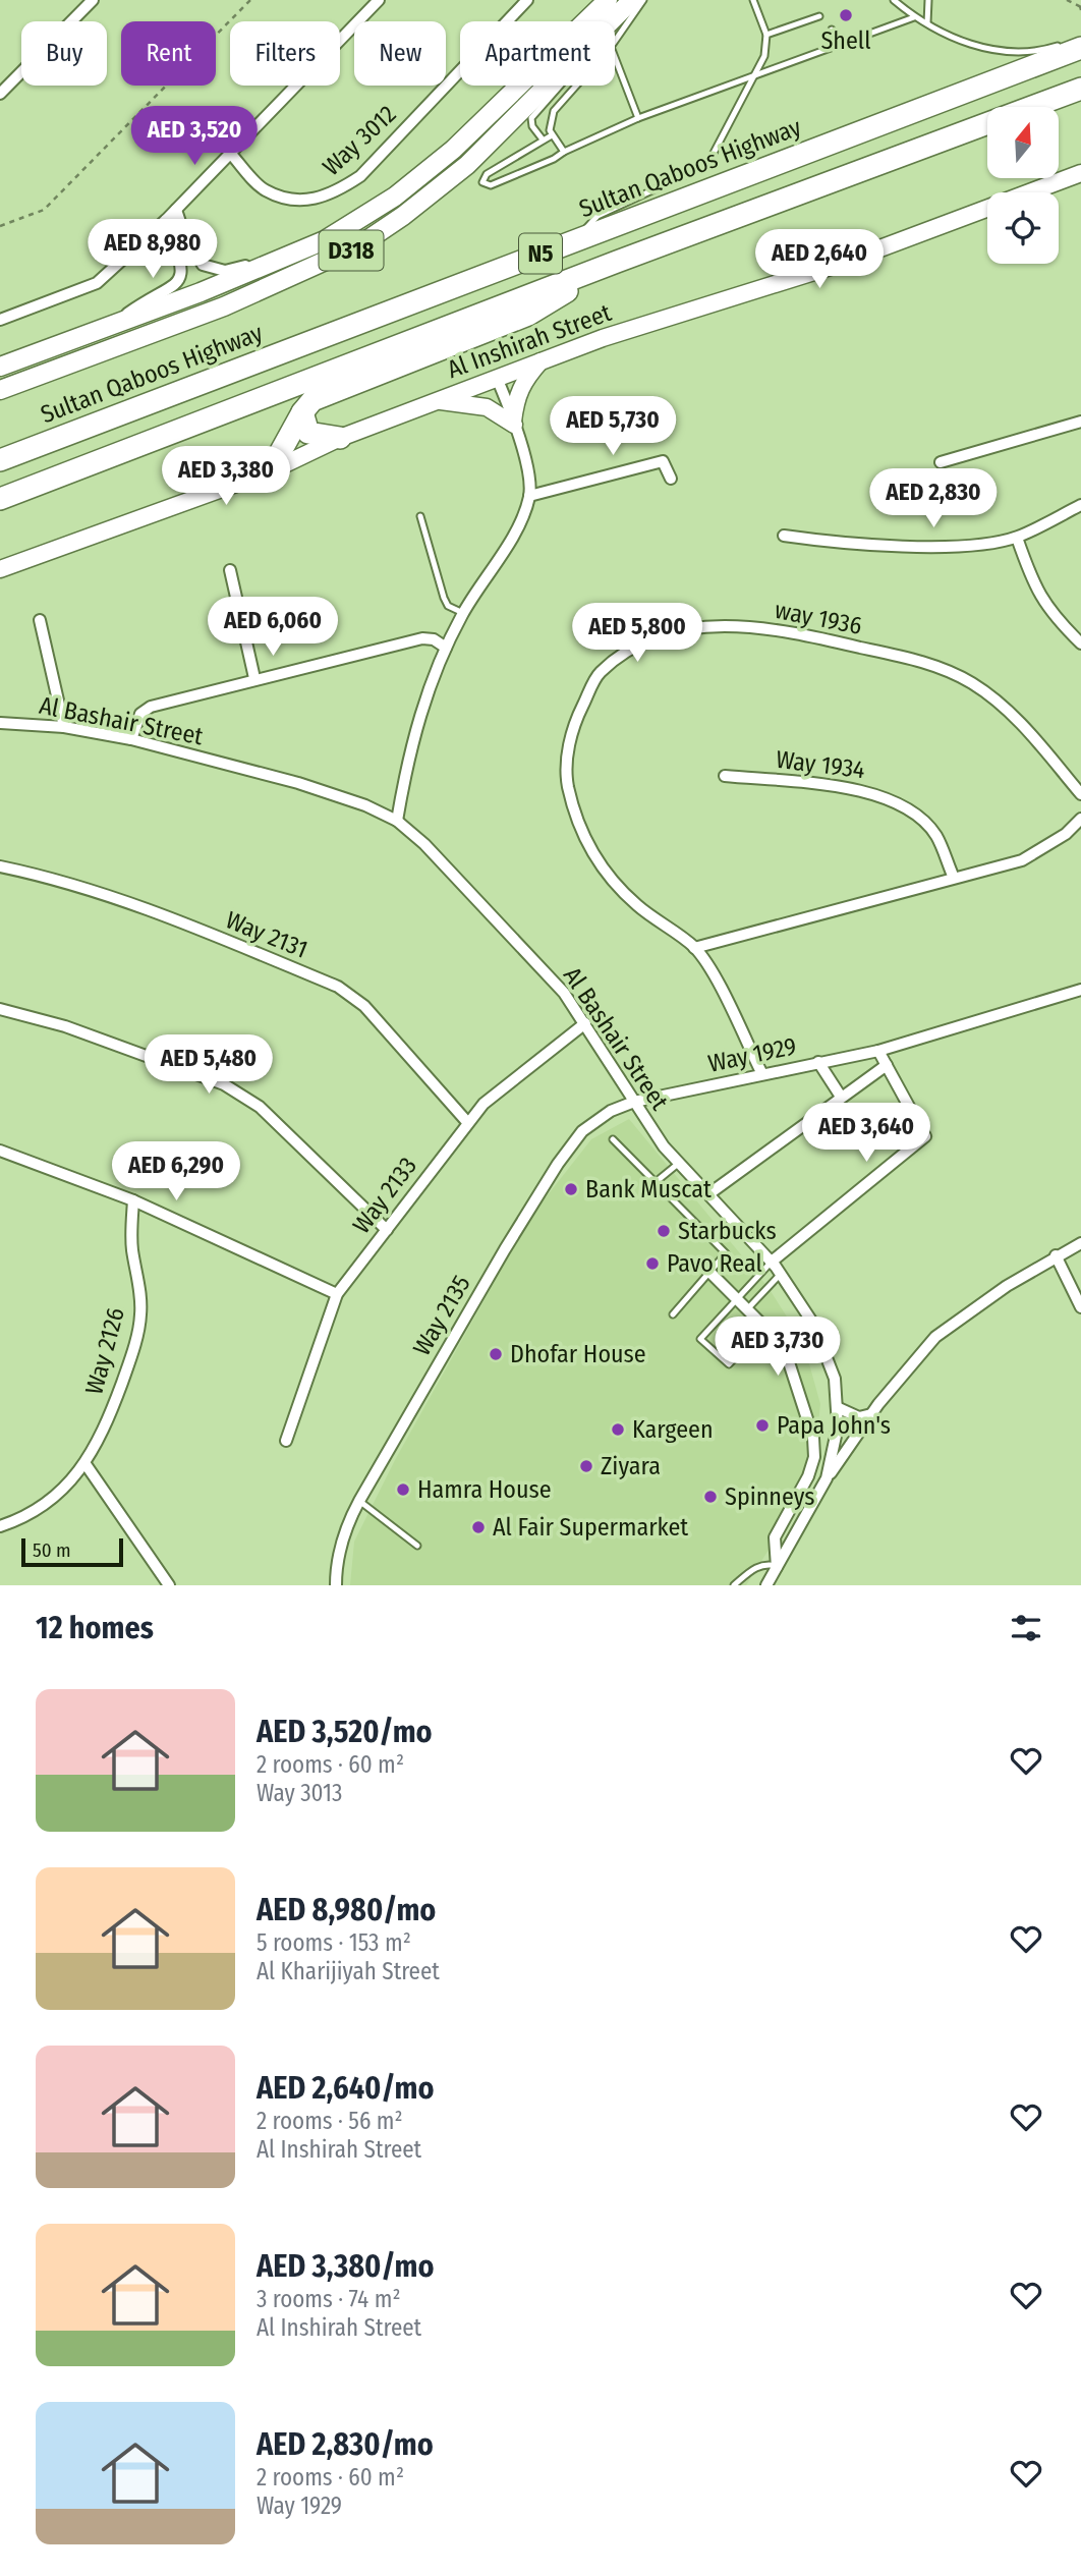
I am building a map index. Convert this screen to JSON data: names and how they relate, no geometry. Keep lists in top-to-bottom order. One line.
{"streets":{"highway":["Sultan Qaboos Highway","N5"],"main road":["D318"],"street":["Way 3012","Al Inshirah Street","way 1936","Al Bashair Street","Way 1934","Way 2131","Way 1929","Way 2133","Way 2135","Way 2126"]},"crossings":[["way 1936","Way 1929"],["Al Bashair Street","Way 1929"],["Al Bashair Street","Way 2133"],["Al Bashair Street","Way 2135"],["Way 2131","Way 2133"],["Way 1929","Way 2135"]],"places":["Shell","Bank Muscat","Starbucks","Pavo Real","Dhofar House","Papa John's","Kargeen","Ziyara","Hamra House","Spinneys","Al Fair Supermarket"],"scale_bar":"50 m","north":"top","page":{"chip":["Buy","Rent","Filters","New","Apartment"],"price":["AED 3,520","AED 8,980","AED 2,640","AED 5,730","AED 3,380","AED 2,830","AED 6,060","AED 5,800","AED 5,480","AED 3,640","AED 6,290","AED 3,730"],"scale":"50 m","heading":"12 homes","list":[{"name":"AED 3,520/mo","note":"2 rooms · 60 m² · Way 3013"},{"name":"AED 8,980/mo","note":"5 rooms · 153 m² · Al Kharijiyah Street"},{"name":"AED 2,640/mo","note":"2 rooms · 56 m² · Al Inshirah Street"},{"name":"AED 3,380/mo","note":"3 rooms · 74 m² · Al Inshirah Street"},{"name":"AED 2,830/mo","note":"2 rooms · 60 m² · Way 1929"}]}}
